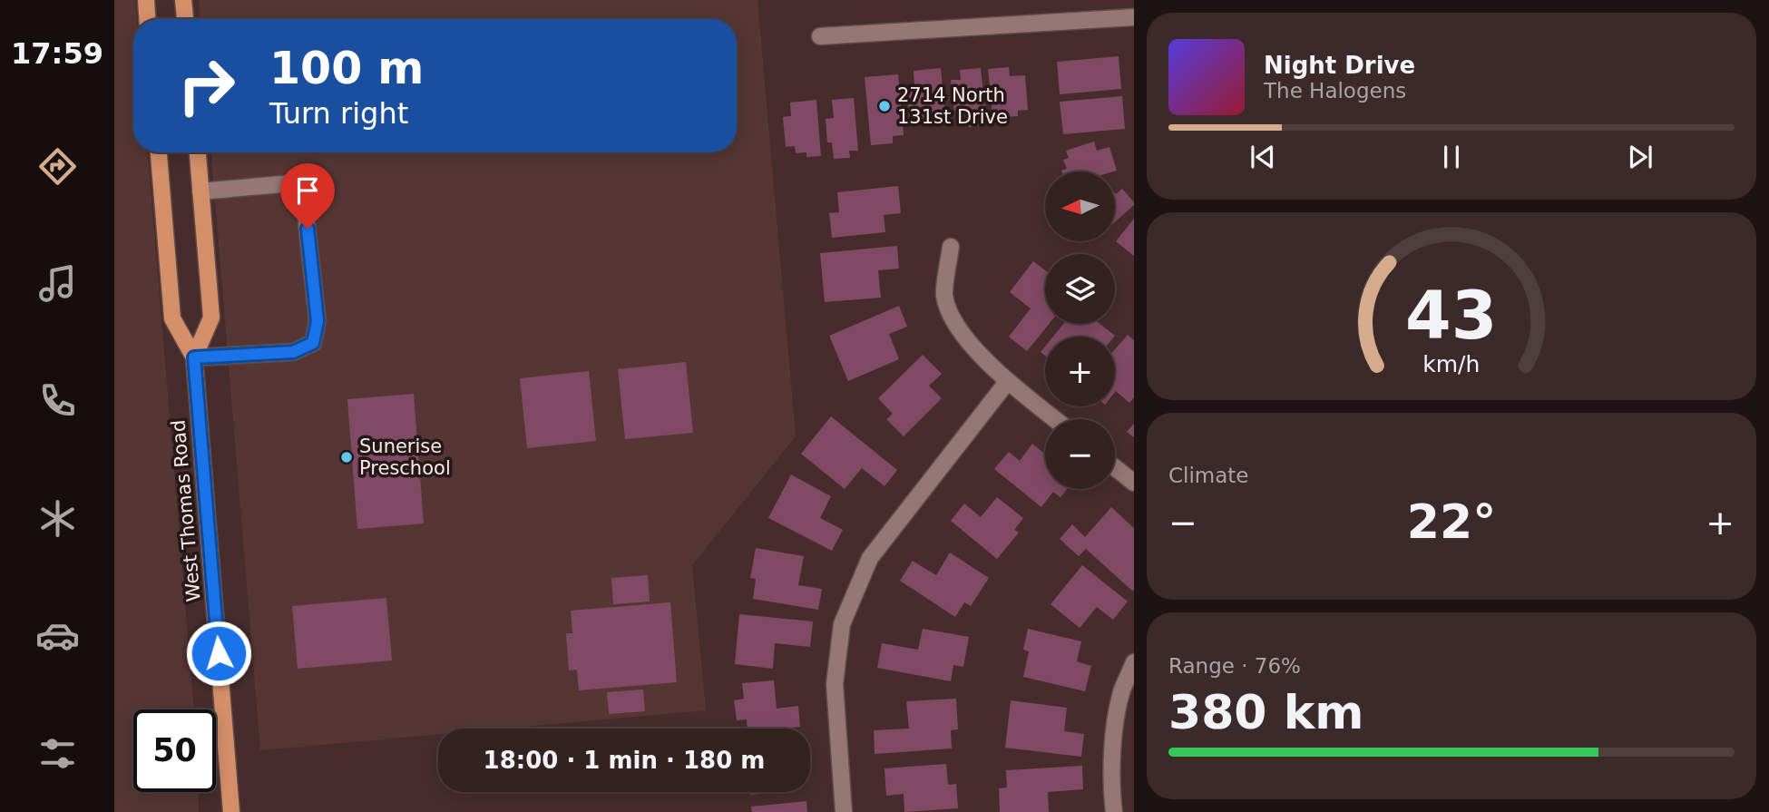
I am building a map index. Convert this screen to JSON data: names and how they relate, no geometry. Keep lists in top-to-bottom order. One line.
{"streets":{"main road":["West Thomas Road"]},"places":["2714 North 131st Drive","Sunerise Preschool"],"north":"left","page":{"tabs":"17:59","turn":["100 m","Turn right"],"song":["Night Drive","The Halogens"],"map_buttons":["+","−"],"tile":["Climate",["Range · 76%","380 km"]],"heat":["−","22°","+"],"limit":"50","trip":"18:00 · 1 min · 180 m","gauge":["43","km/h"]}}
